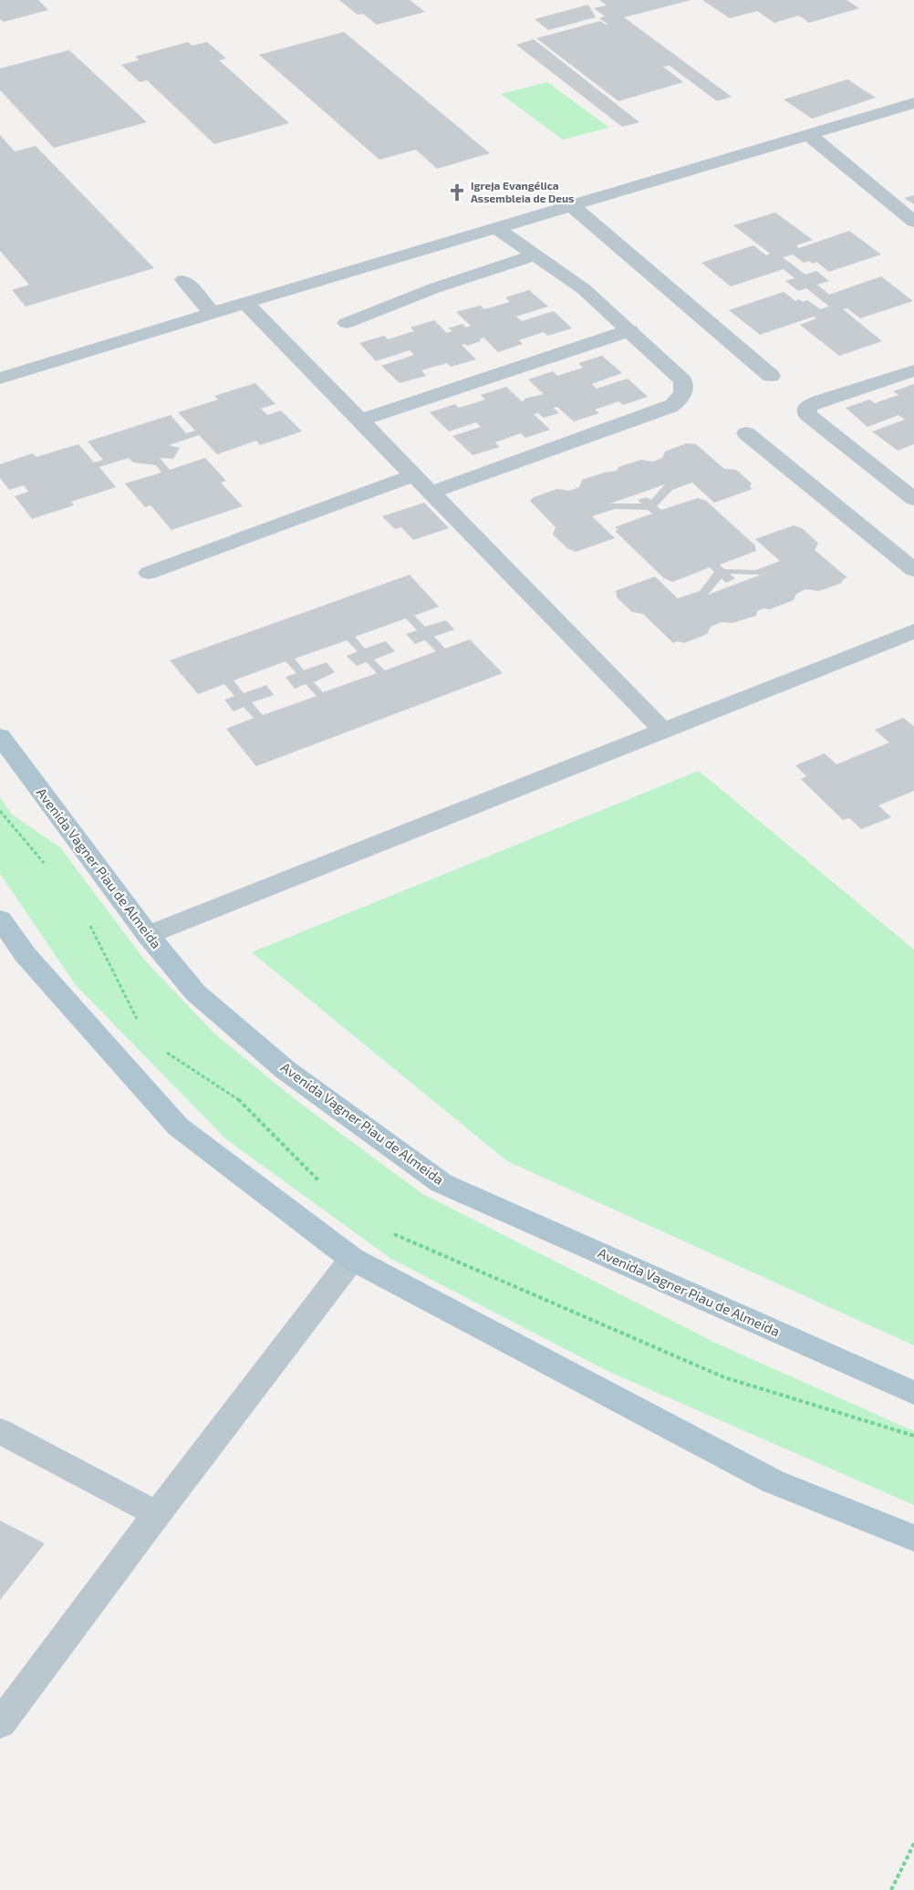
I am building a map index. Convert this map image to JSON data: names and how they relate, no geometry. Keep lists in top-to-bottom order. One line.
{"streets":{"main road":["Avenida Vagner Piau de Almeida"]},"places":{"church":["Igreja Evangélica Assembleia de Deus"]}}
